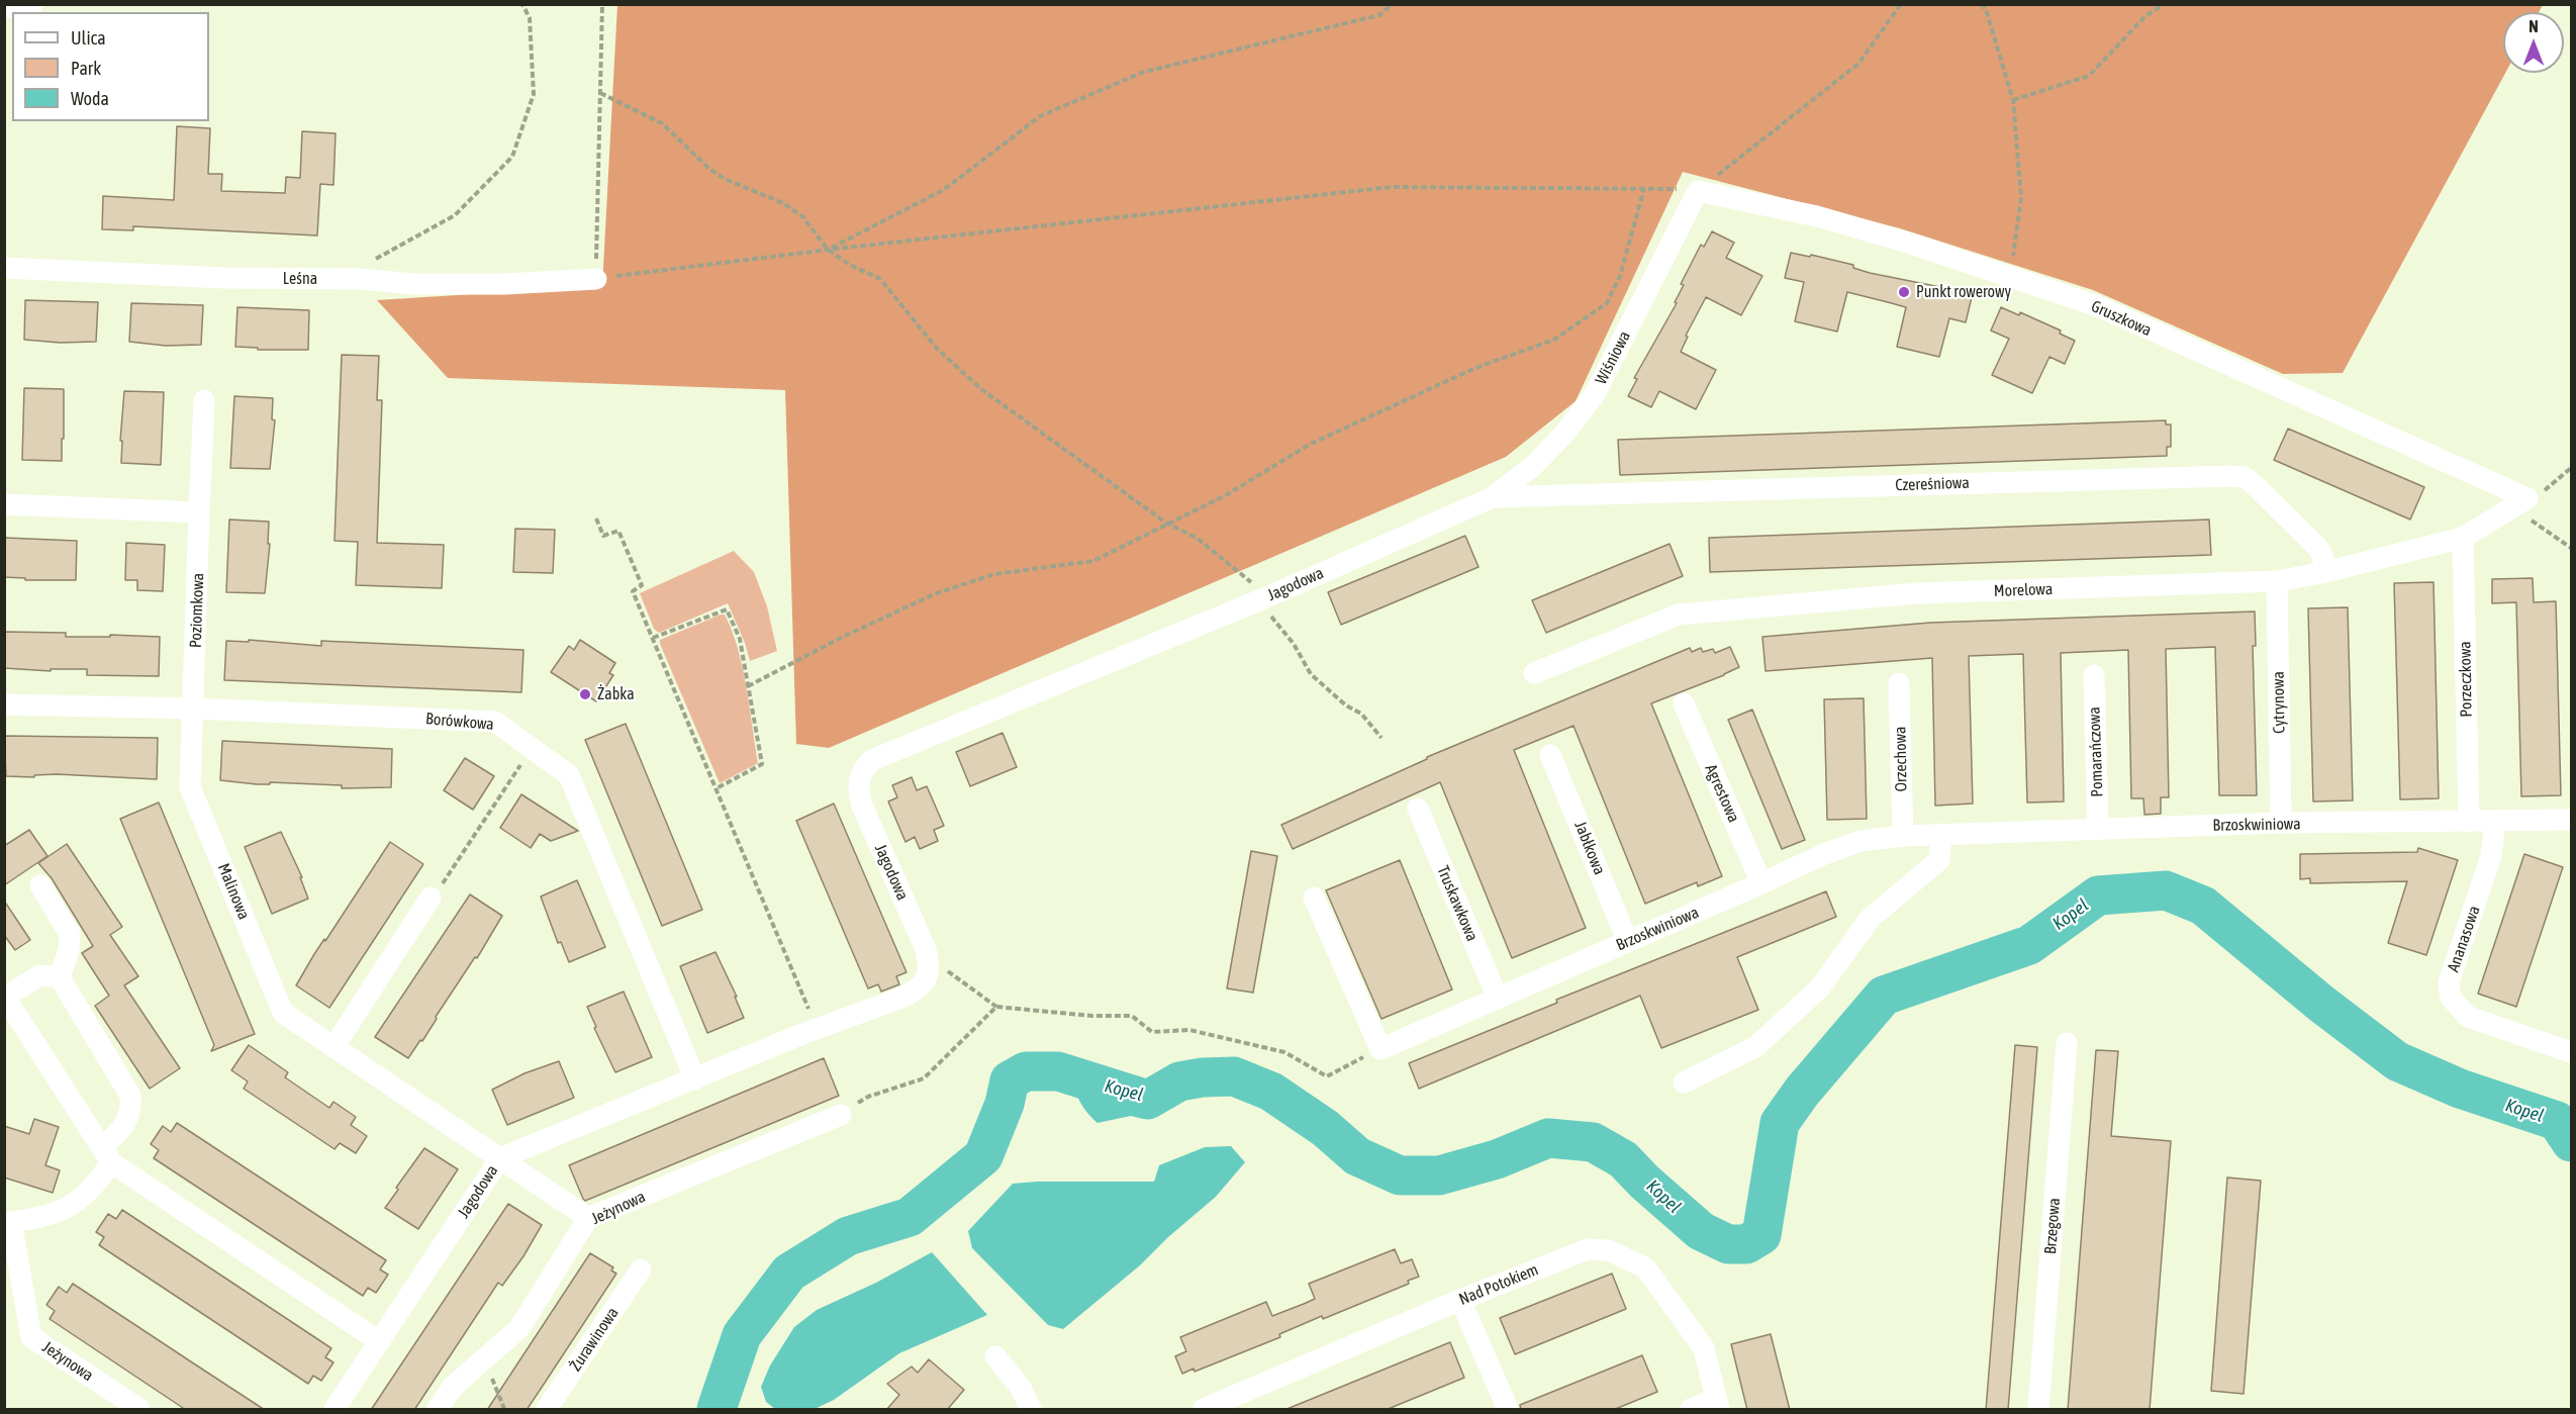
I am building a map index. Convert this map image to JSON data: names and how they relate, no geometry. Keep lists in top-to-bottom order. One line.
{"streets":{"street":["Leśna","Gruszkowa","Wiśniowa","Czereśniowa","Jagodowa","Morelowa","Poziomkowa","Porzeczkowa","Cytrynowa","Borówkowa","Pomarańczowa","Orzechowa","Agrestowa","Brzoskwiniowa","Jabłkowa","Malinowa","Truskawkowa","Ananasowa","Jeżynowa","Brzegowa","Nad Potokiem","Żurawinowa"]},"crossings":[["Gruszkowa","Wiśniowa"],["Gruszkowa","Morelowa"],["Wiśniowa","Czereśniowa"],["Wiśniowa","Jagodowa"],["Czereśniowa","Jagodowa"],["Czereśniowa","Morelowa"],["Jagodowa","Borówkowa"],["Jagodowa","Malinowa"],["Morelowa","Porzeczkowa"],["Morelowa","Cytrynowa"],["Poziomkowa","Borówkowa"],["Poziomkowa","Malinowa"],["Porzeczkowa","Brzoskwiniowa"],["Cytrynowa","Brzoskwiniowa"],["Borówkowa","Malinowa"],["Pomarańczowa","Brzoskwiniowa"],["Orzechowa","Brzoskwiniowa"],["Agrestowa","Brzoskwiniowa"],["Brzoskwiniowa","Jabłkowa"],["Brzoskwiniowa","Truskawkowa"],["Brzoskwiniowa","Ananasowa"],["Malinowa","Jeżynowa"]],"water":["Kopel"],"places":["Punkt rowerowy","Żabka"],"legend":["Ulica","Park","Woda"],"north":"top"}
